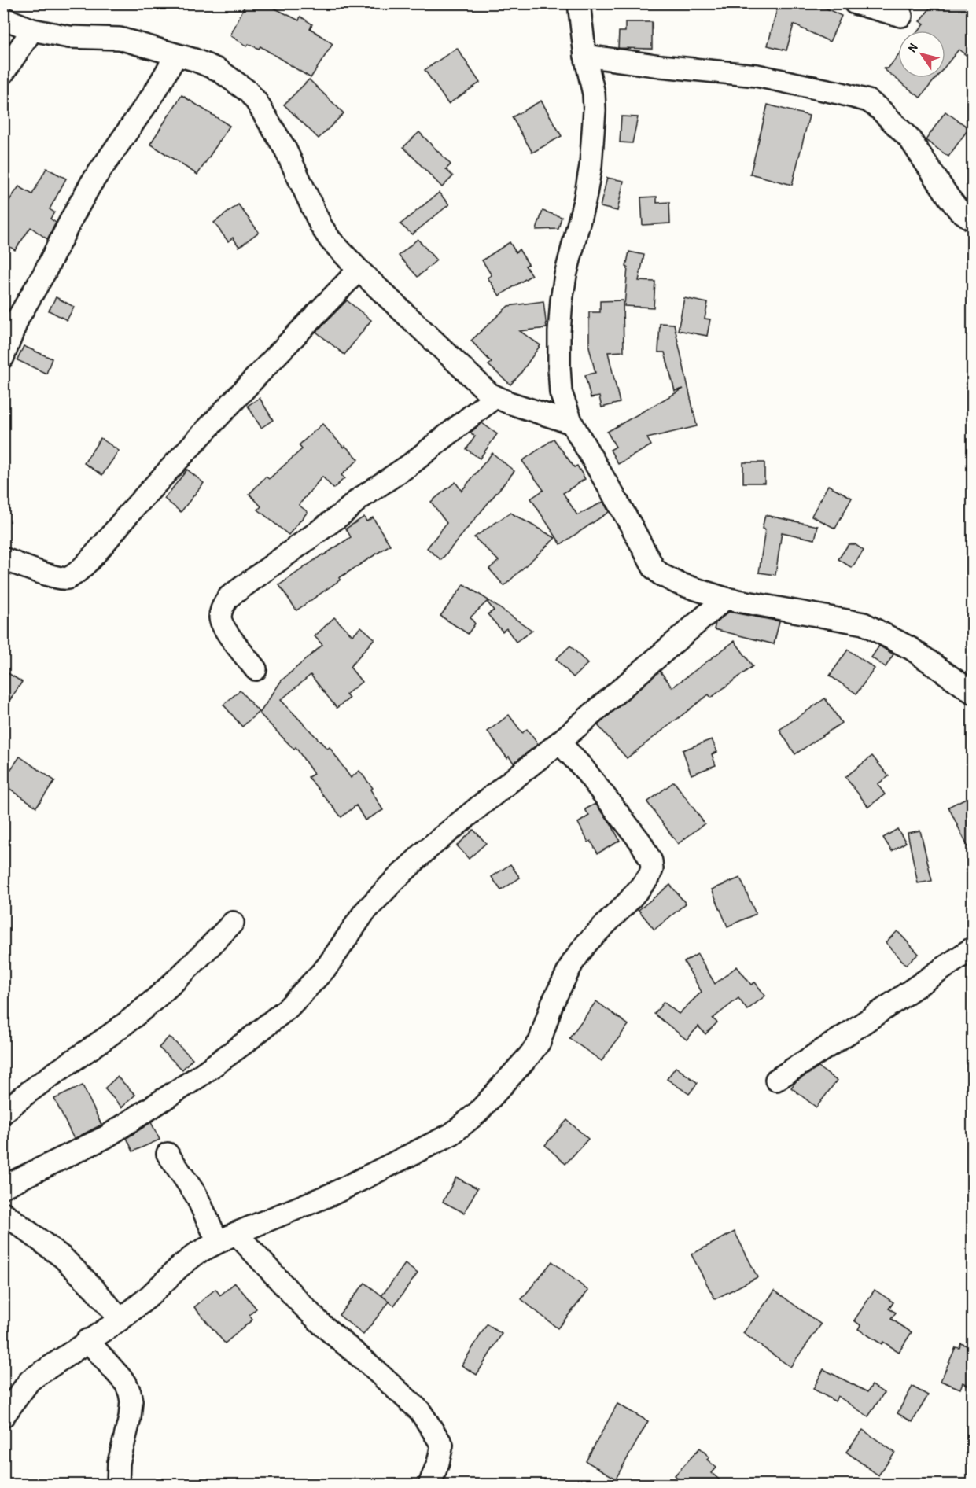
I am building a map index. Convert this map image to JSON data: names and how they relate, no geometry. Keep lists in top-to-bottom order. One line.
{"north":"top left"}
